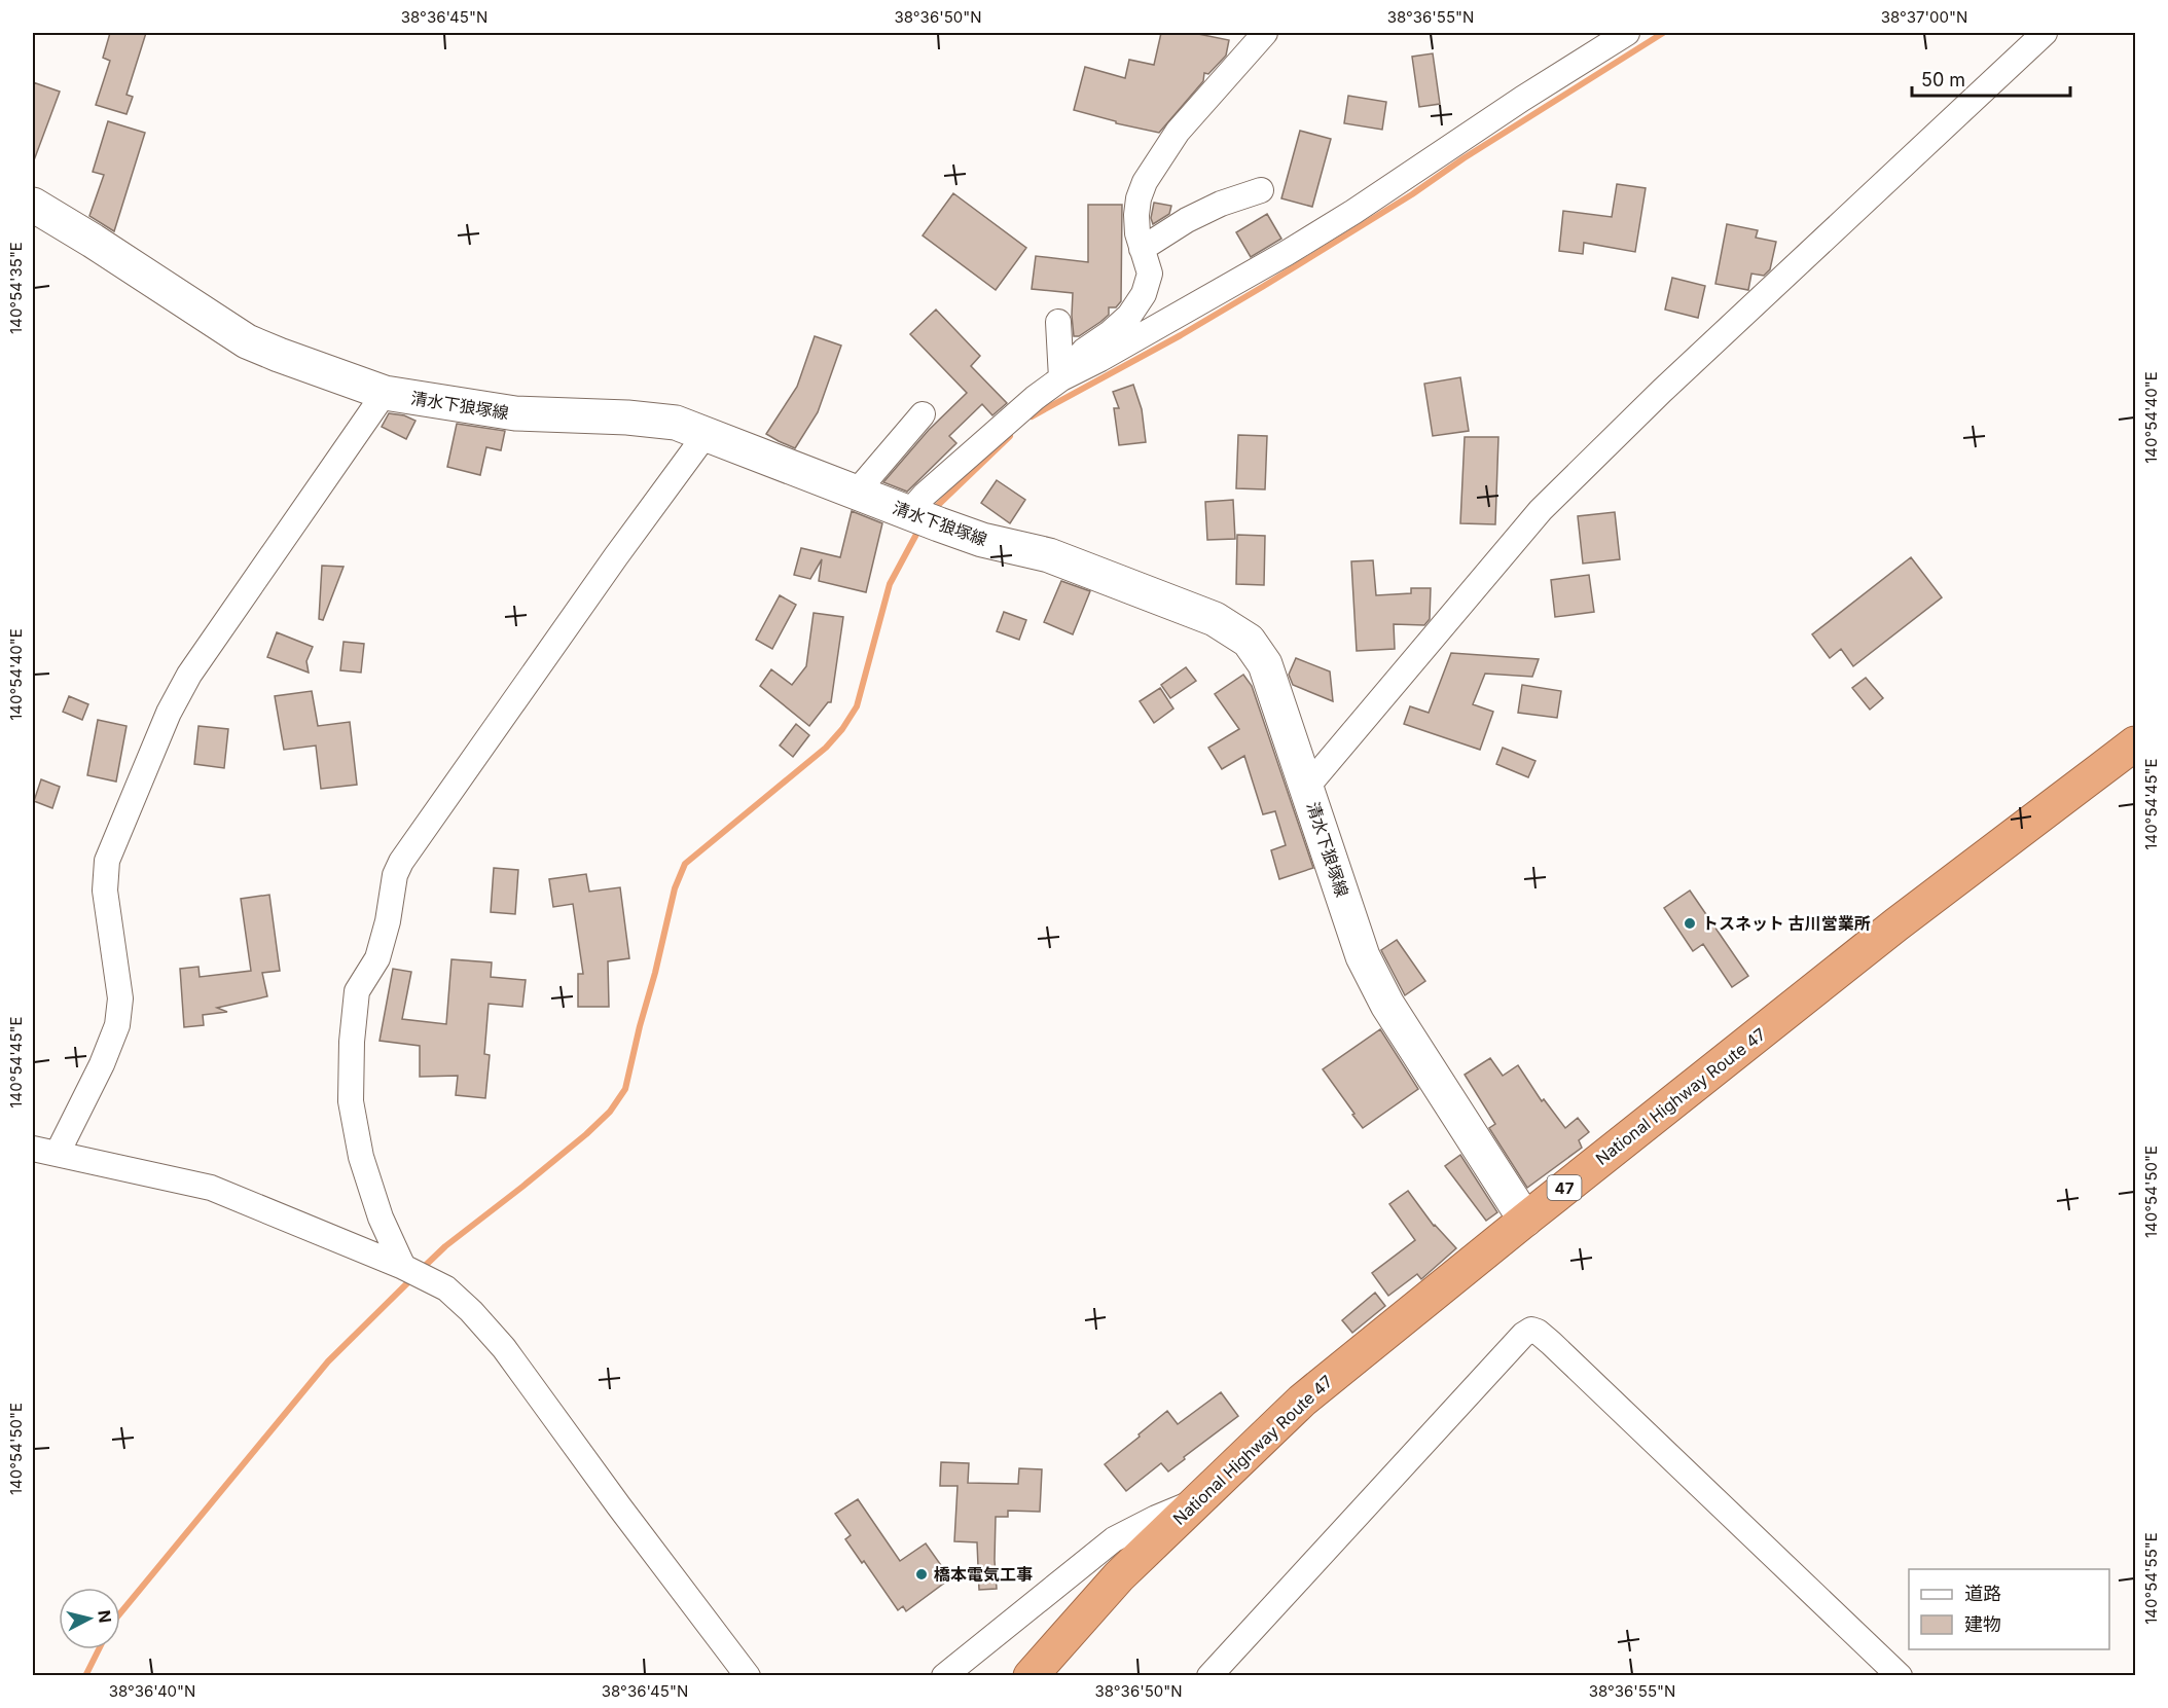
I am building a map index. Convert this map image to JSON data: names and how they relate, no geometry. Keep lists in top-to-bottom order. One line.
{"streets":{"highway":["National Highway Route 47","47"],"main road":["清水下狼塚線"]},"crossings":[["清水下狼塚線","National Highway Route 47"]],"places":["トスネット 古川営業所","橋本電気工事"],"legend":["道路","建物"],"scale_bar":"50 m","north":"right","coordinates":["38°36'45\"N","38°36'50\"N","38°36'55\"N","38°37'00\"N","140°54'35\"E","140°54'40\"E","140°54'45\"E","140°54'50\"E","140°54'55\"E","38°36'40\"N"]}
